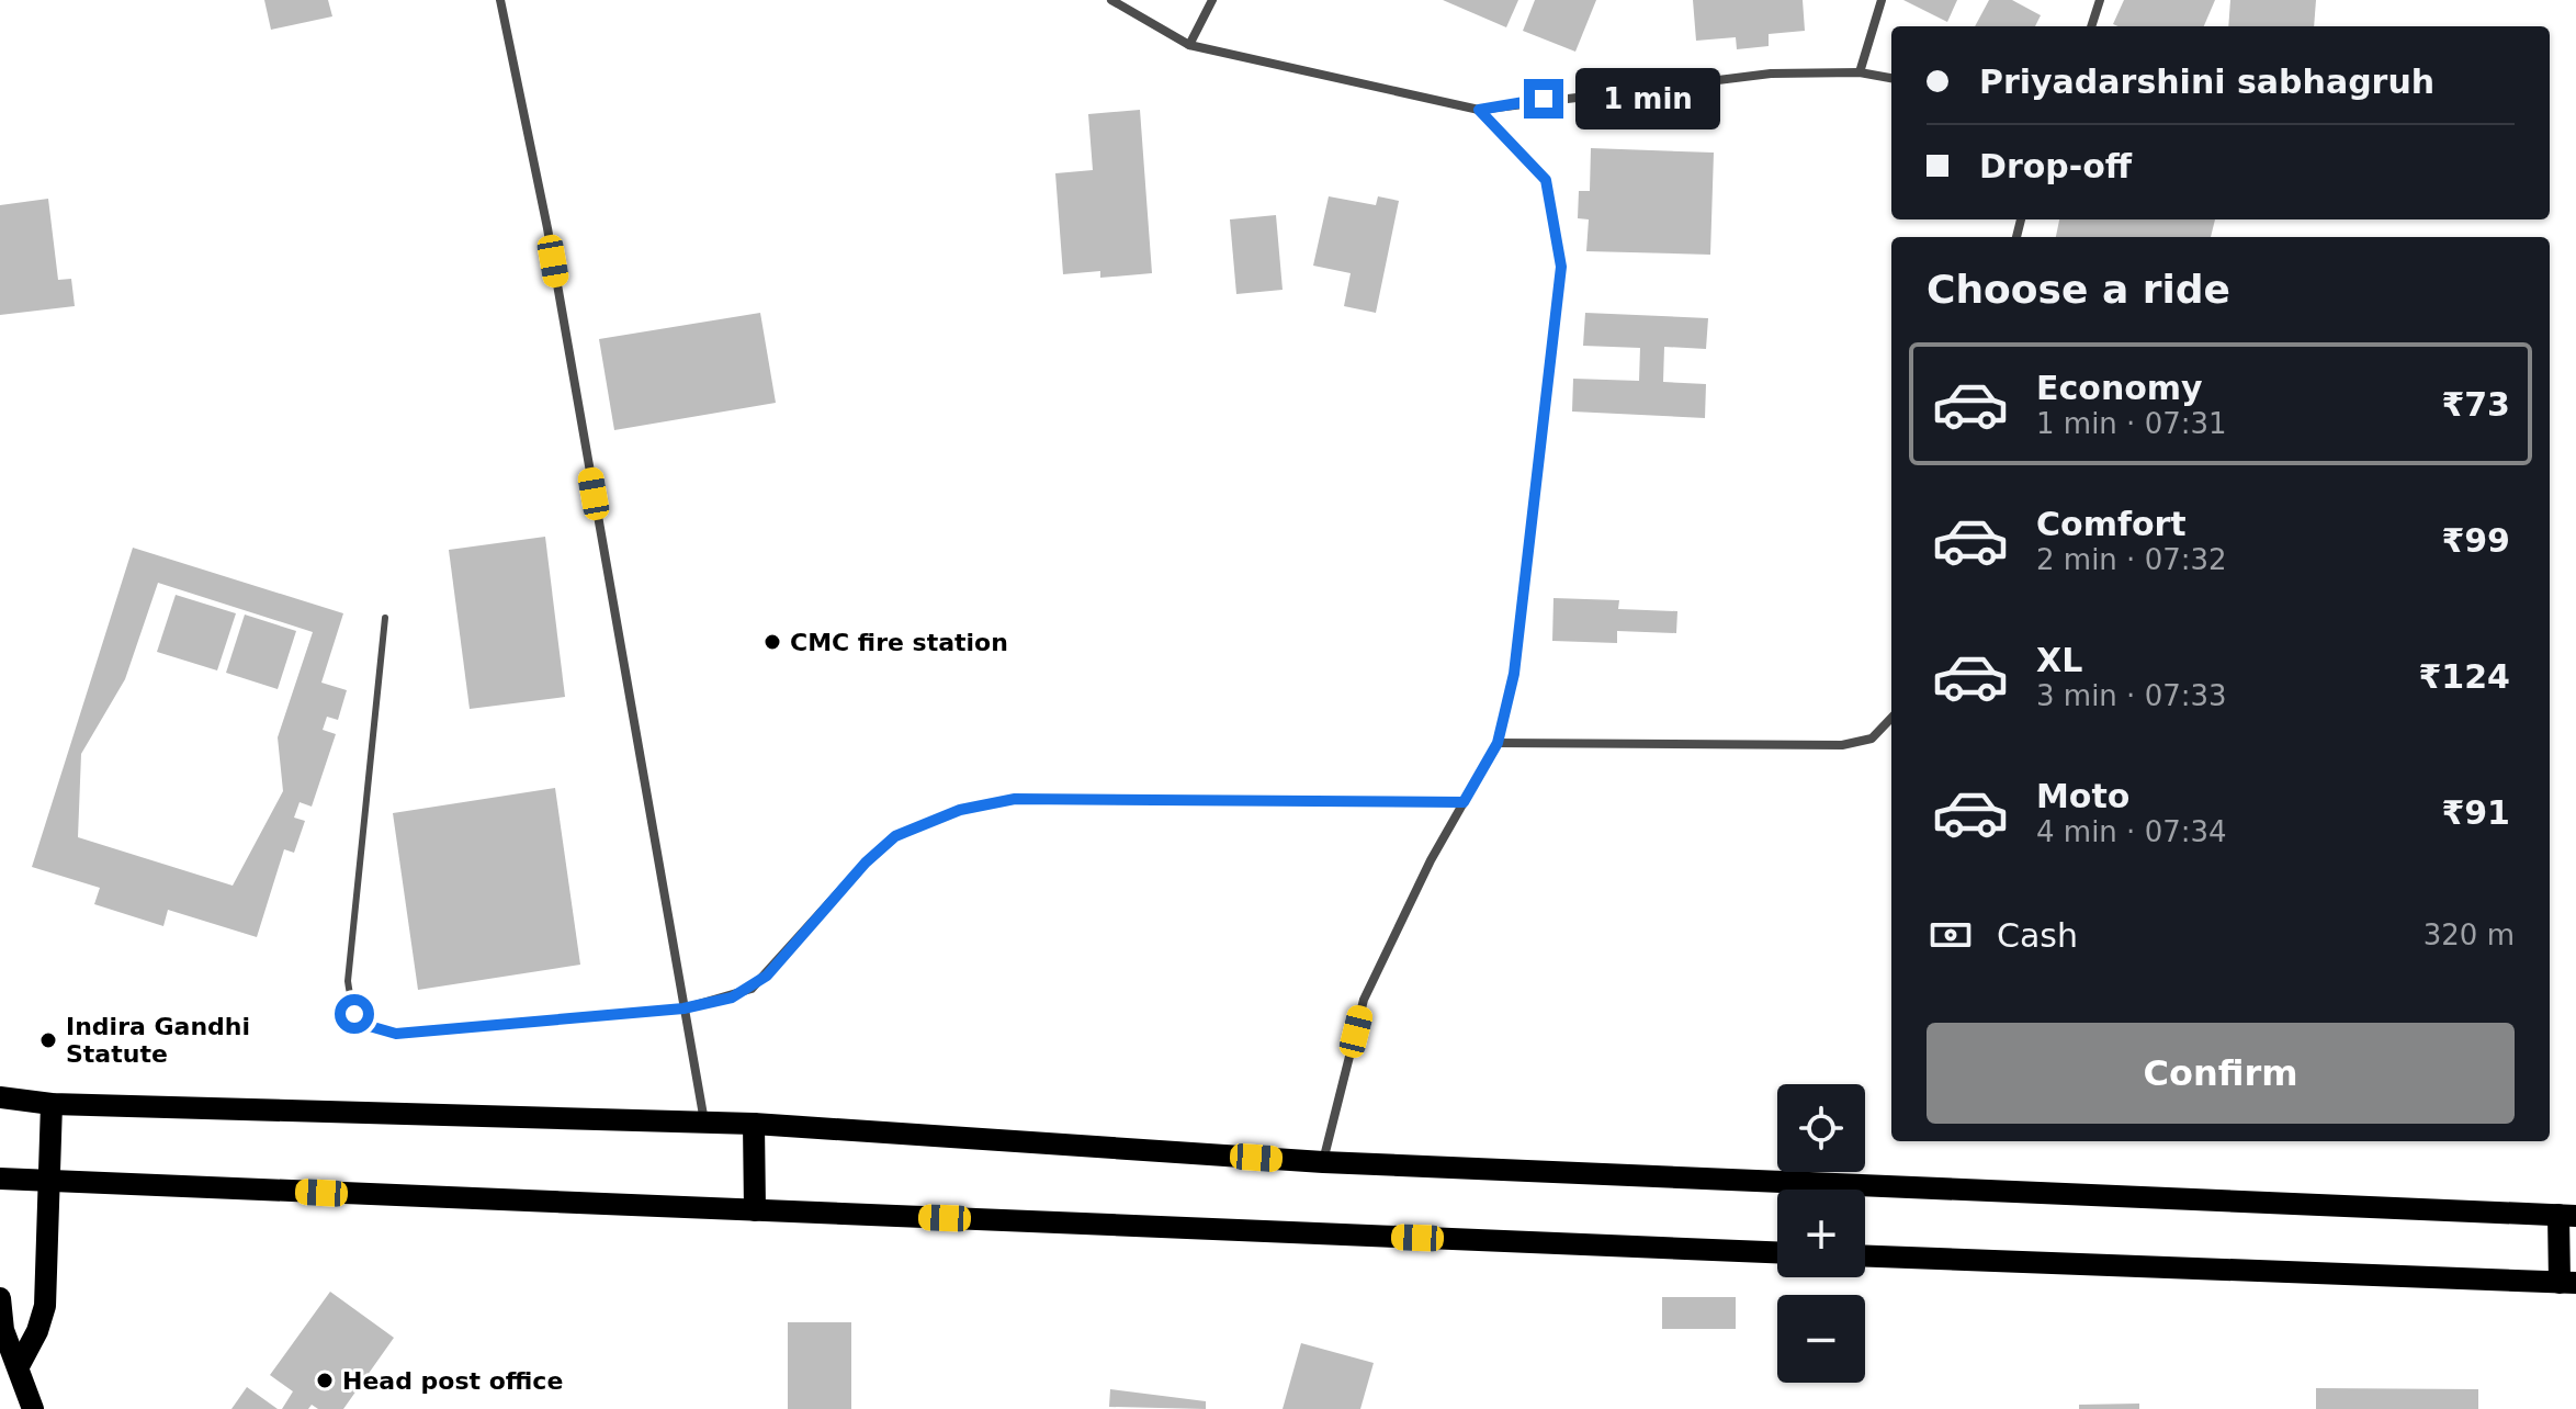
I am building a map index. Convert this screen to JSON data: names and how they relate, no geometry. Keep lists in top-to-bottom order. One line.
{"places":["CMC fire station","Indira Gandhi Statute","Head post office"],"page":{"banner":["Priyadarshini sabhagruh","Drop-off"],"bubble":"1 min","heading":"Choose a ride","list":[{"name":"Economy","note":"1 min · 07:31","value":"₹73"},{"name":"Comfort","note":"2 min · 07:32","value":"₹99"},{"name":"XL","note":"3 min · 07:33","value":"₹124"},{"name":"Moto","note":"4 min · 07:34","value":"₹91"}],"pay":["Cash","320 m"],"buttons":"Confirm","map_buttons":["+","−"]}}
